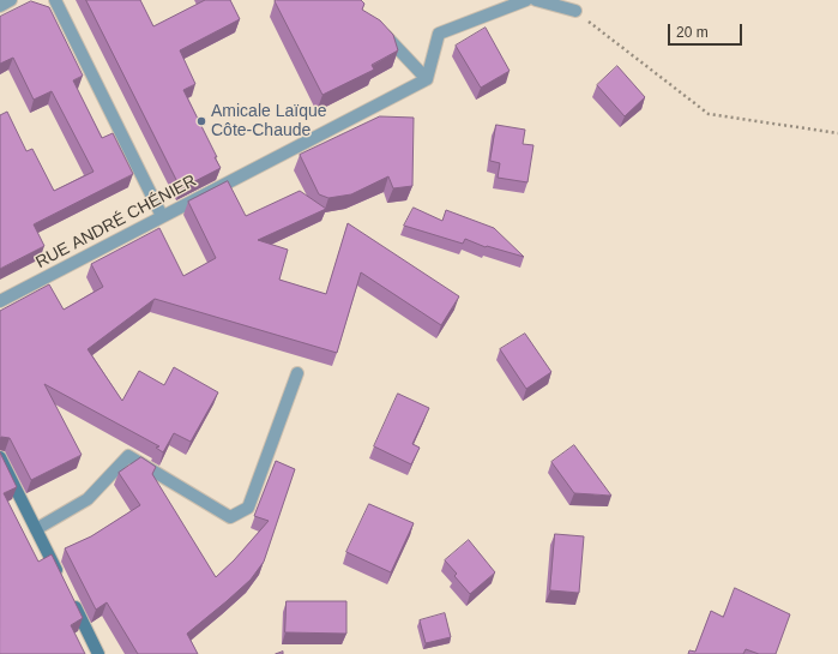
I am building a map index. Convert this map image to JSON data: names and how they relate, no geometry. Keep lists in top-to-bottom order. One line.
{"streets":{"street":["RUE ANDRÉ CHÉNIER"]},"places":["Amicale Laïque Côte-Chaude"],"scale_bar":"20 m"}
